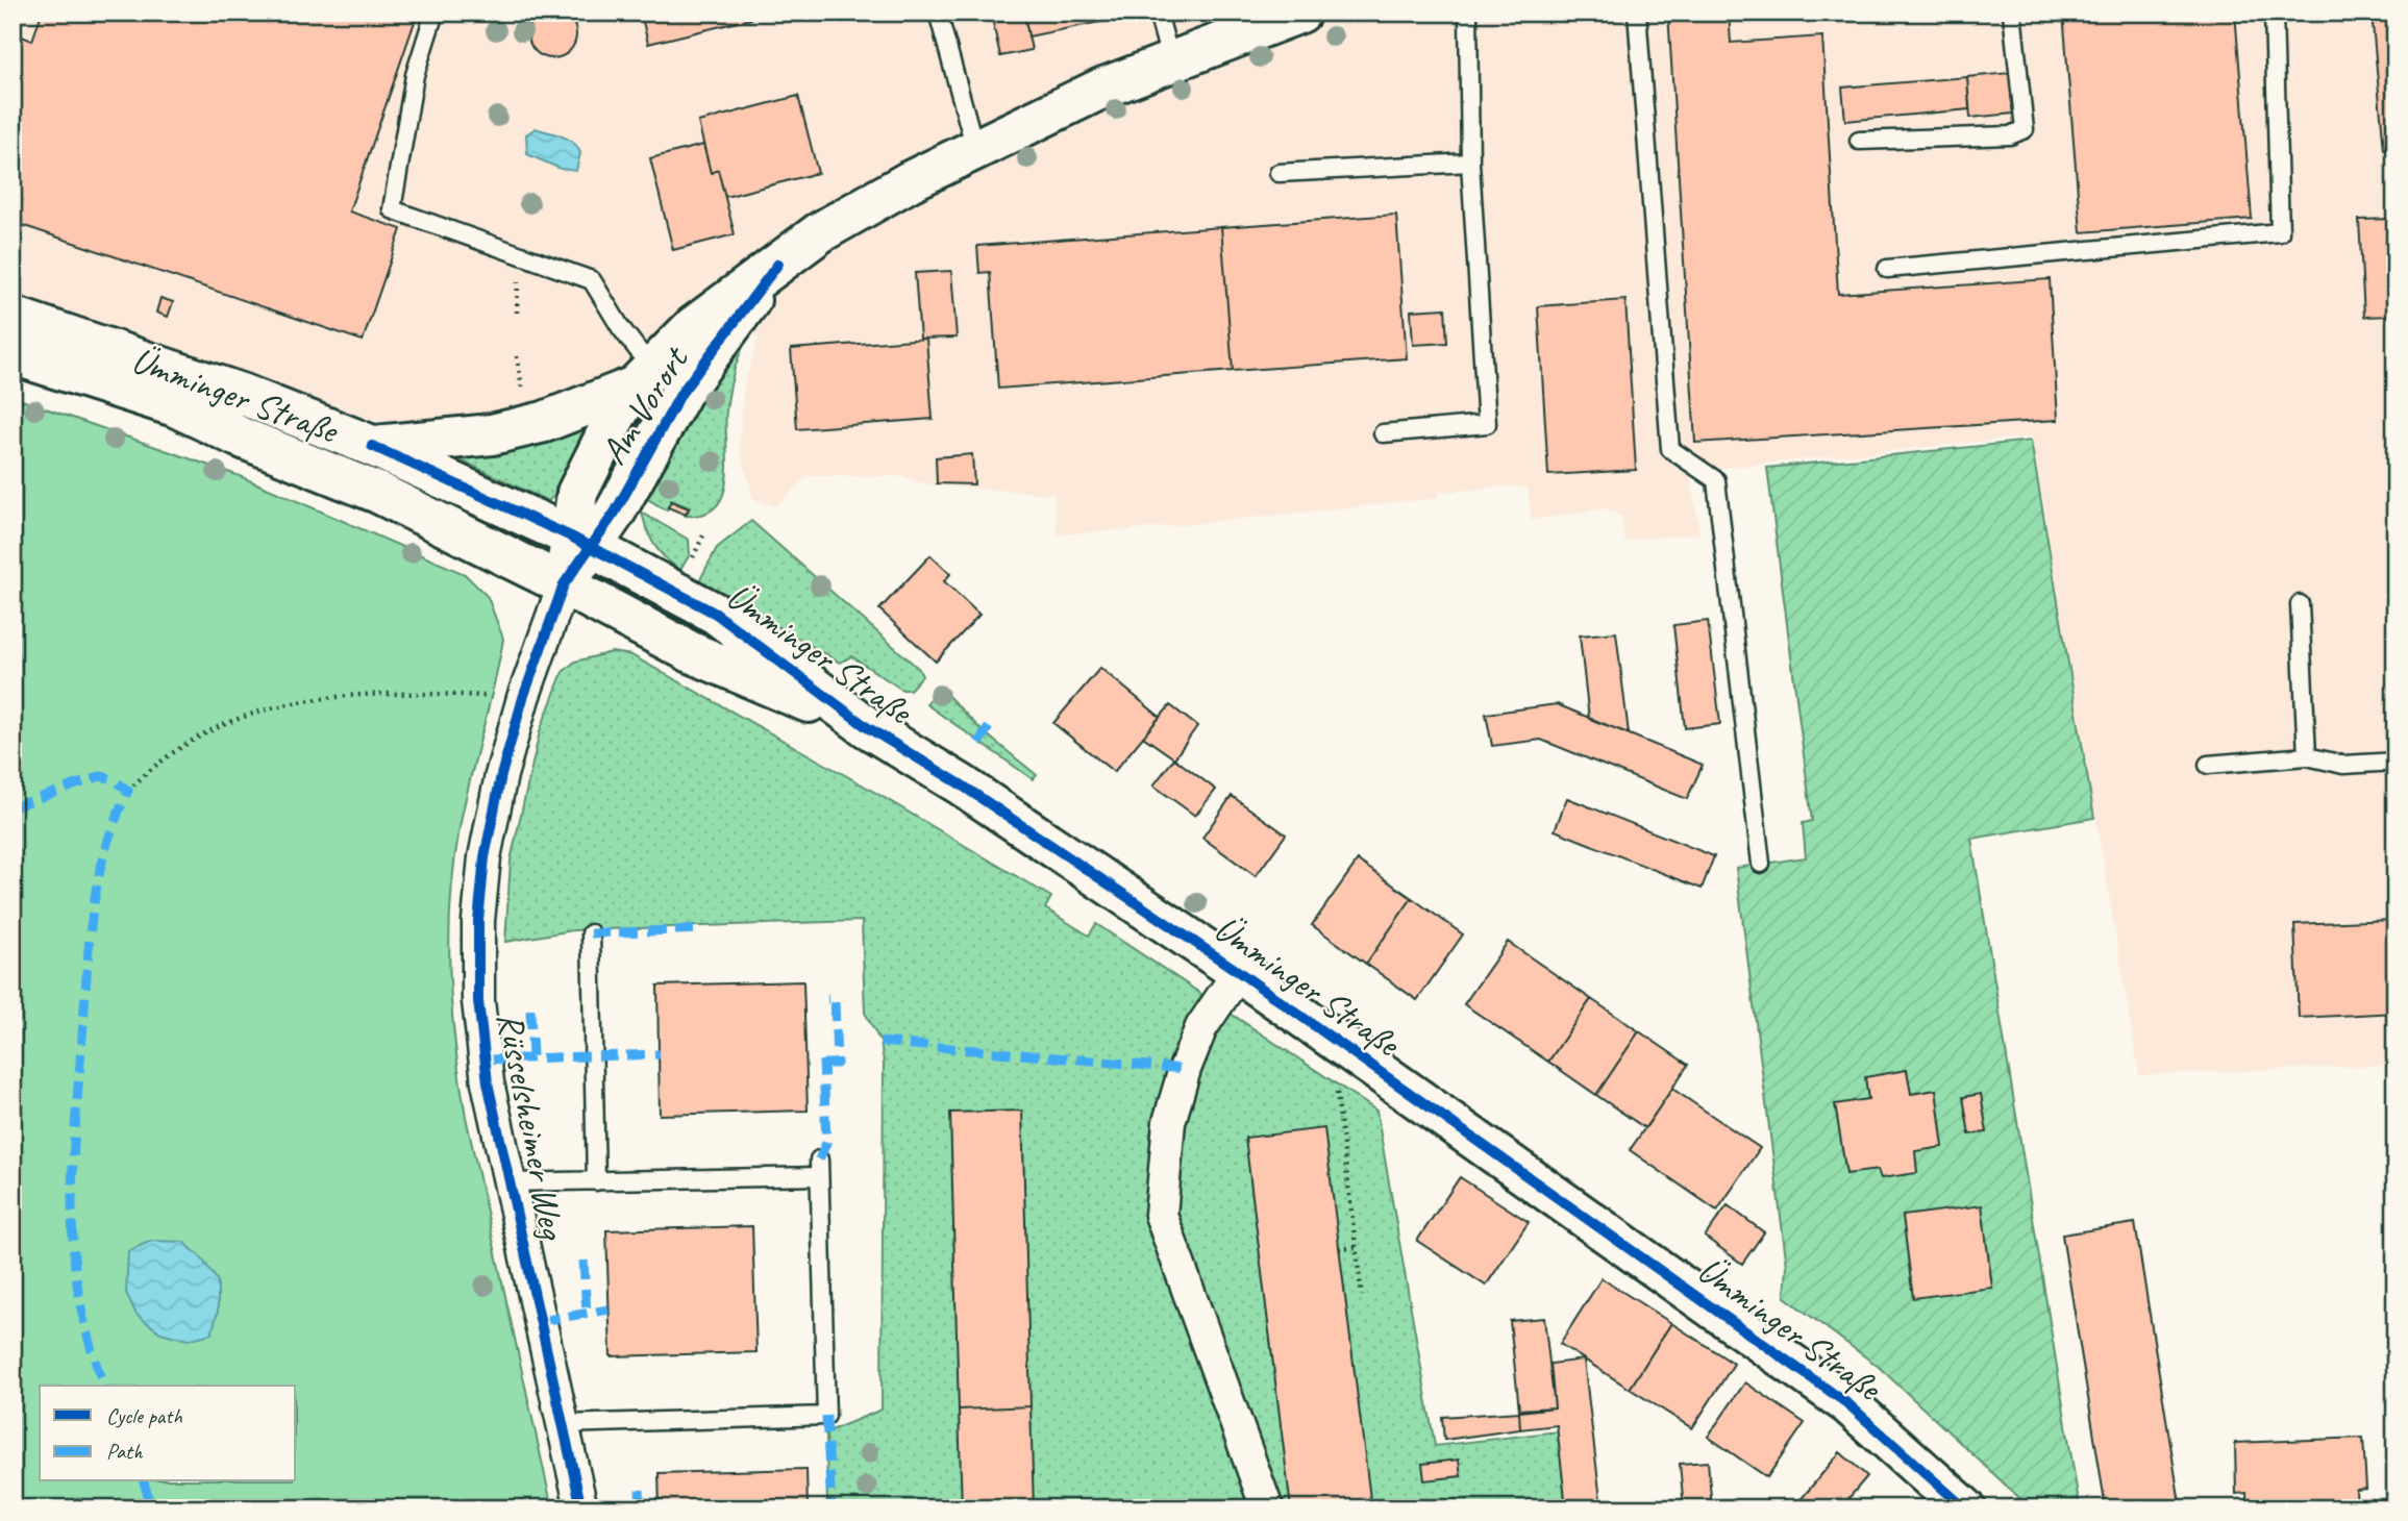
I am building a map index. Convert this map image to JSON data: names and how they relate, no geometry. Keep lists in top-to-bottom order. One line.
{"streets":{"street":["Ümminger Straße","Am Vorort","Rüsselsheimer Weg"]},"crossings":[["Ümminger Straße","Am Vorort"],["Ümminger Straße","Rüsselsheimer Weg"]],"legend":["Cycle path","Path"]}
